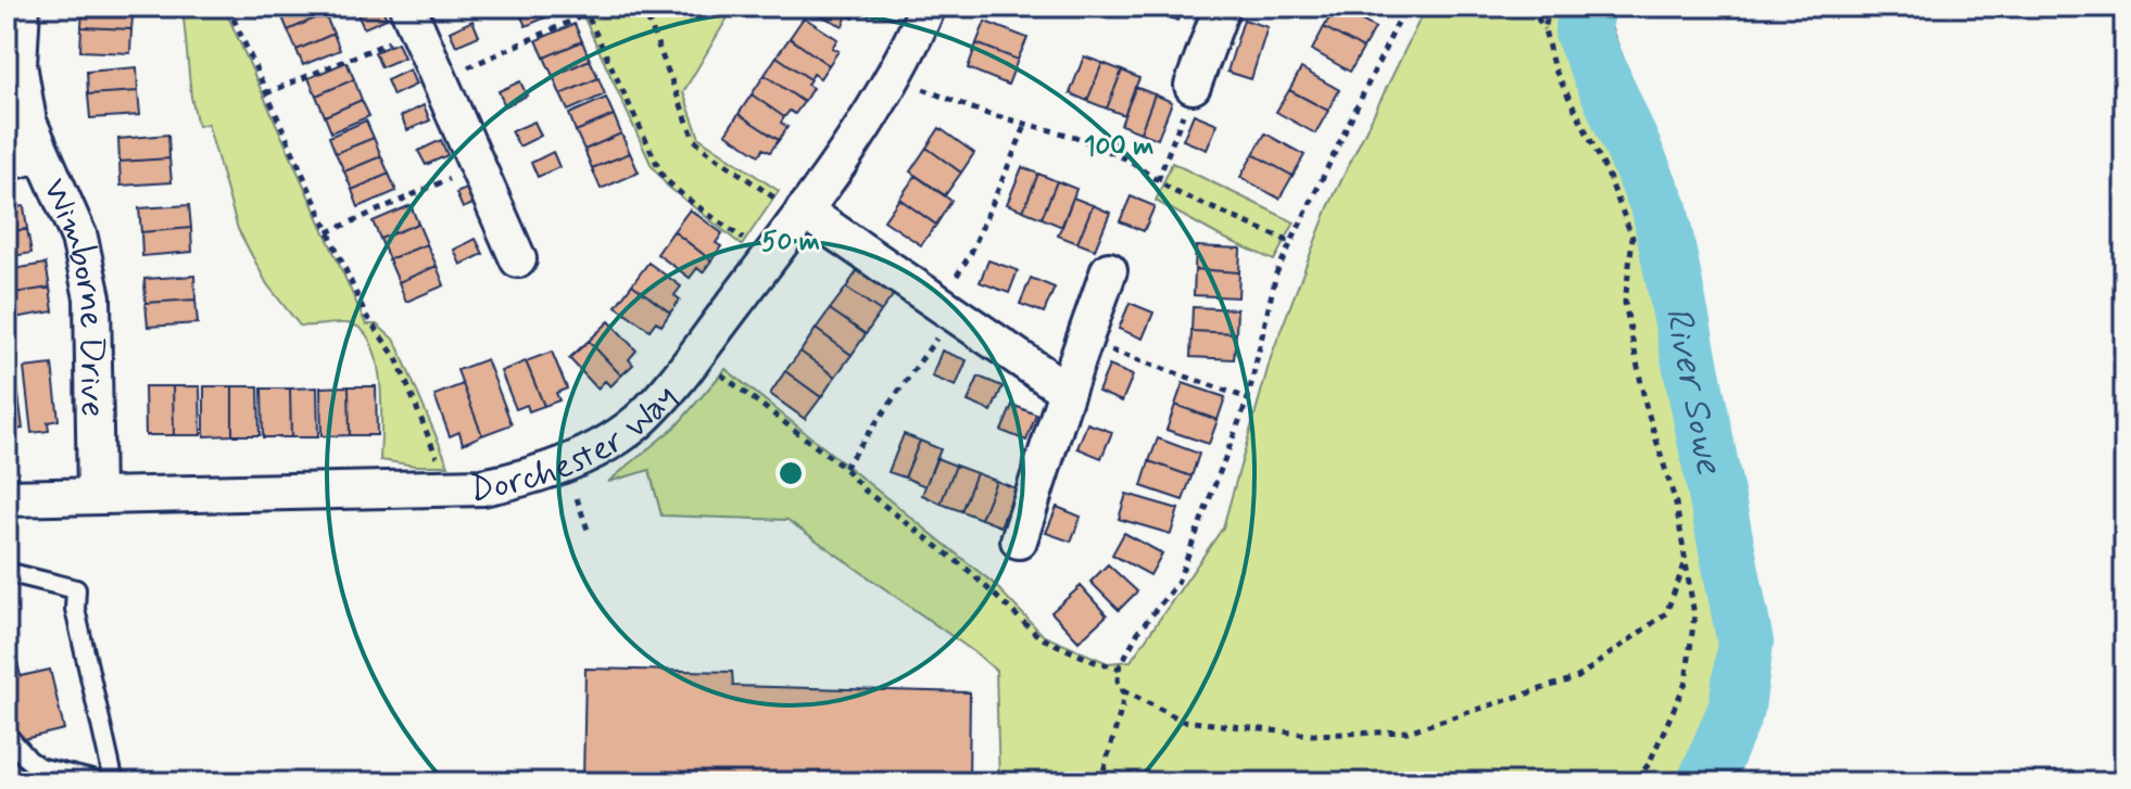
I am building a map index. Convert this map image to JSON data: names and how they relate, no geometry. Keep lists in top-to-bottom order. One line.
{"streets":{"street":["Wimborne Drive","Dorchester Way"]},"crossings":[["Wimborne Drive","Dorchester Way"]],"water":["River Sowe"],"rings":["100 m","50 m"]}
